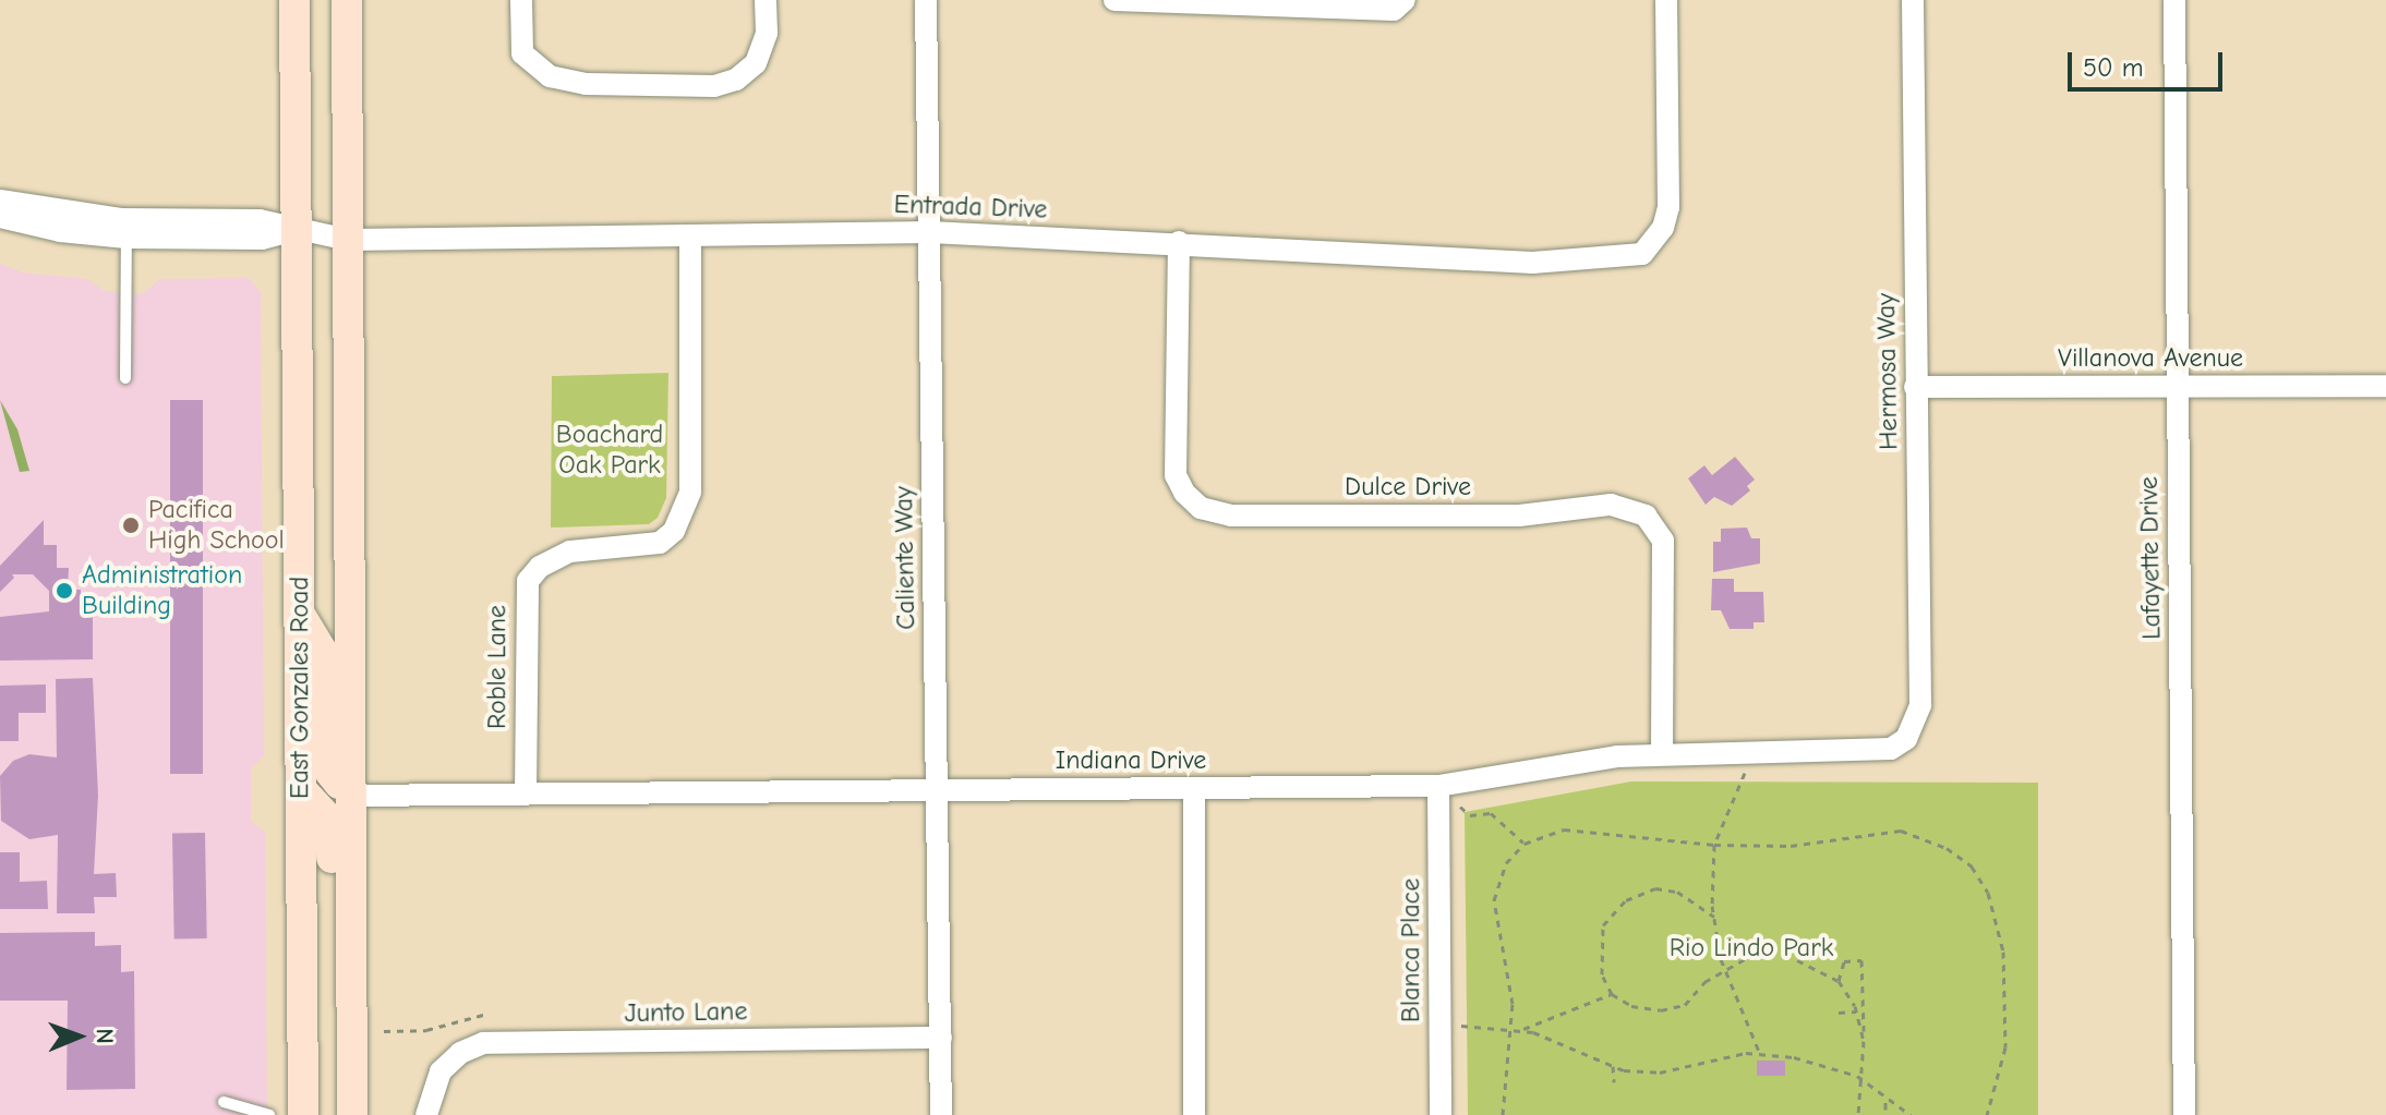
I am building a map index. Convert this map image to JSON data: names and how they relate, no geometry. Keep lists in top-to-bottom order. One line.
{"streets":{"main road":["East Gonzales Road"],"street":["Entrada Drive","Villanova Avenue","Hermosa Way","Dulce Drive","Caliente Way","Lafayette Drive","Roble Lane","Indiana Drive","Blanca Place","Junto Lane"]},"crossings":[["Entrada Drive","Dulce Drive"],["Entrada Drive","Caliente Way"],["Entrada Drive","Roble Lane"],["Entrada Drive","East Gonzales Road"],["Villanova Avenue","Hermosa Way"],["Villanova Avenue","Lafayette Drive"],["Hermosa Way","Indiana Drive"],["Dulce Drive","Indiana Drive"],["Caliente Way","Indiana Drive"],["Caliente Way","Junto Lane"],["Roble Lane","Indiana Drive"],["East Gonzales Road","Indiana Drive"],["Indiana Drive","Blanca Place"]],"parks":["Boachard Oak Park","Rio Lindo Park"],"places":["Pacifica High School","Administration Building"],"scale_bar":"50 m","north":"right"}
